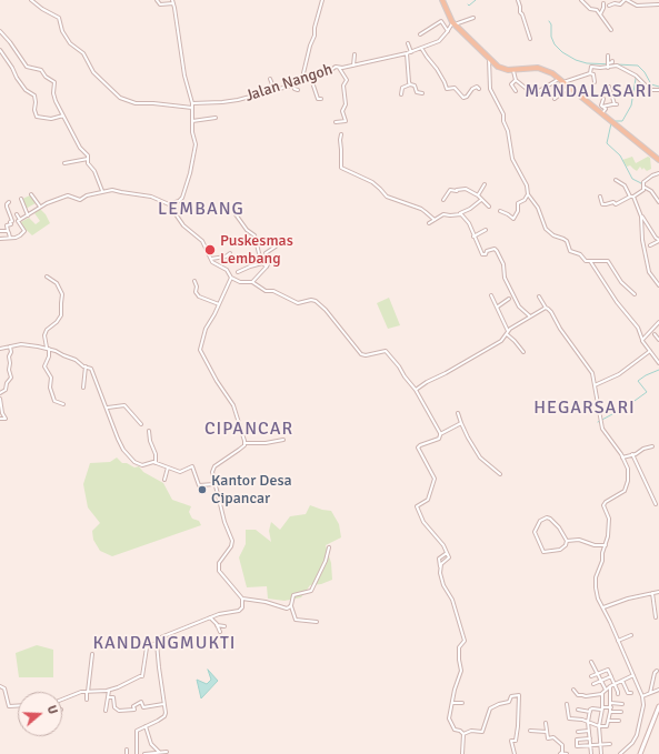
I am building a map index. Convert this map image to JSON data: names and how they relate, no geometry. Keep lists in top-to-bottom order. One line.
{"streets":{"street":["Jalan Nangoh"]},"districts":["MANDALASARI","LEMBANG","HEGARSARI","CIPANCAR","KANDANGMUKTI"],"places":["Puskesmas Lembang","Kantor Desa Cipancar"],"north":"right"}
